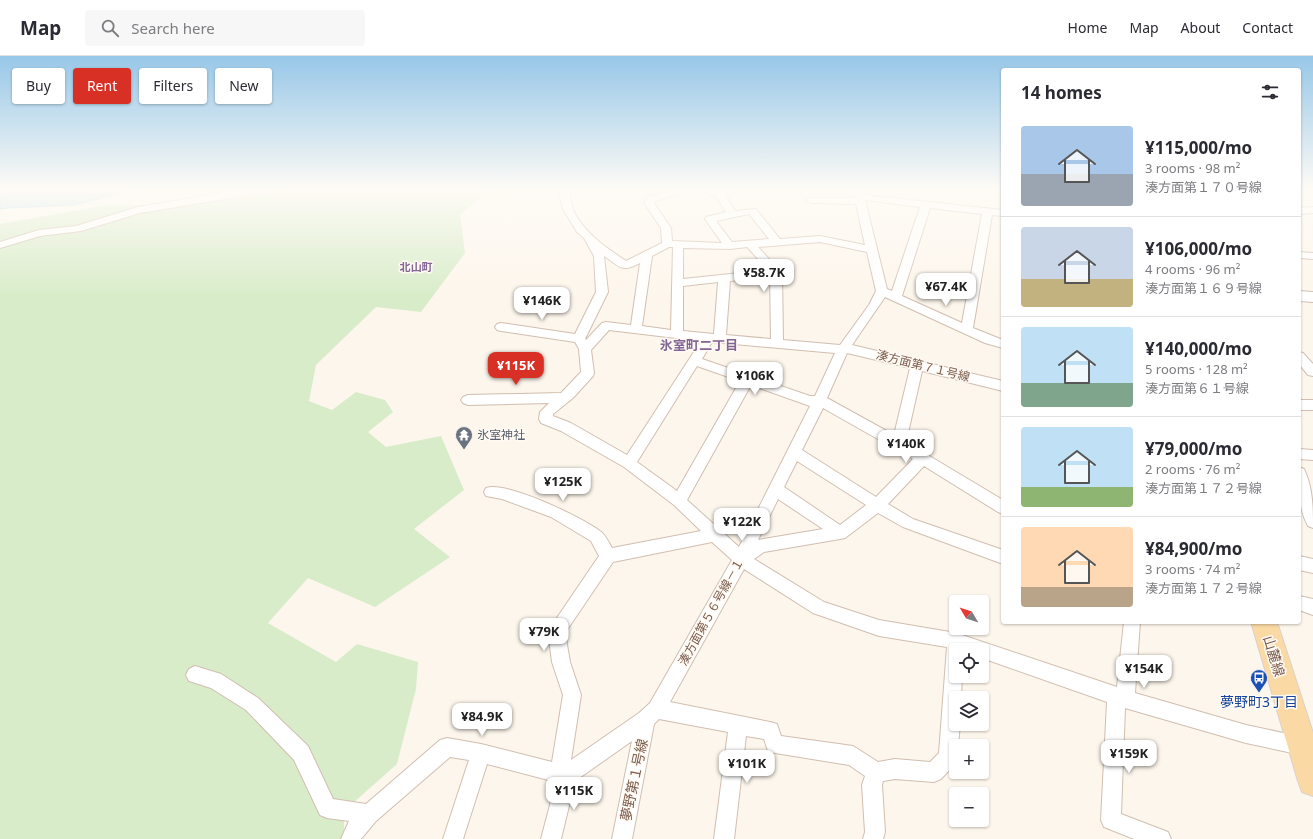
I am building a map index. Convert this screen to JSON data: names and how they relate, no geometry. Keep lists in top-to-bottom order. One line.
{"streets":{"main road":["山麓線"],"street":["湊方面第７１号線","湊方面第５６号線－１","夢野第１号線"]},"crossings":[["湊方面第７１号線","湊方面第５６号線－１"],["湊方面第５６号線－１","夢野第１号線"]],"districts":["北山町","氷室町二丁目"],"places":{"temple":["氷室神社"],"bus stop":["夢野町3丁目"]},"north":"top left","page":{"header":"Map","search":"Search here","nav":["Home","Map","About","Contact"],"chip":["Buy","Rent","Filters","New"],"heading":"14 homes","list":[{"name":"¥115,000/mo","note":"3 rooms · 98 m² · 湊方面第１７０号線"},{"name":"¥106,000/mo","note":"4 rooms · 96 m² · 湊方面第１６９号線"},{"name":"¥140,000/mo","note":"5 rooms · 128 m² · 湊方面第６１号線"},{"name":"¥79,000/mo","note":"2 rooms · 76 m² · 湊方面第１７２号線"},{"name":"¥84,900/mo","note":"3 rooms · 74 m² · 湊方面第１７２号線"}],"price":["¥58.7K","¥67.4K","¥146K","¥115K","¥106K","¥140K","¥125K","¥122K","¥79K","¥154K","¥84.9K","¥159K","¥101K","¥115K"],"map_buttons":["+","−"]}}
